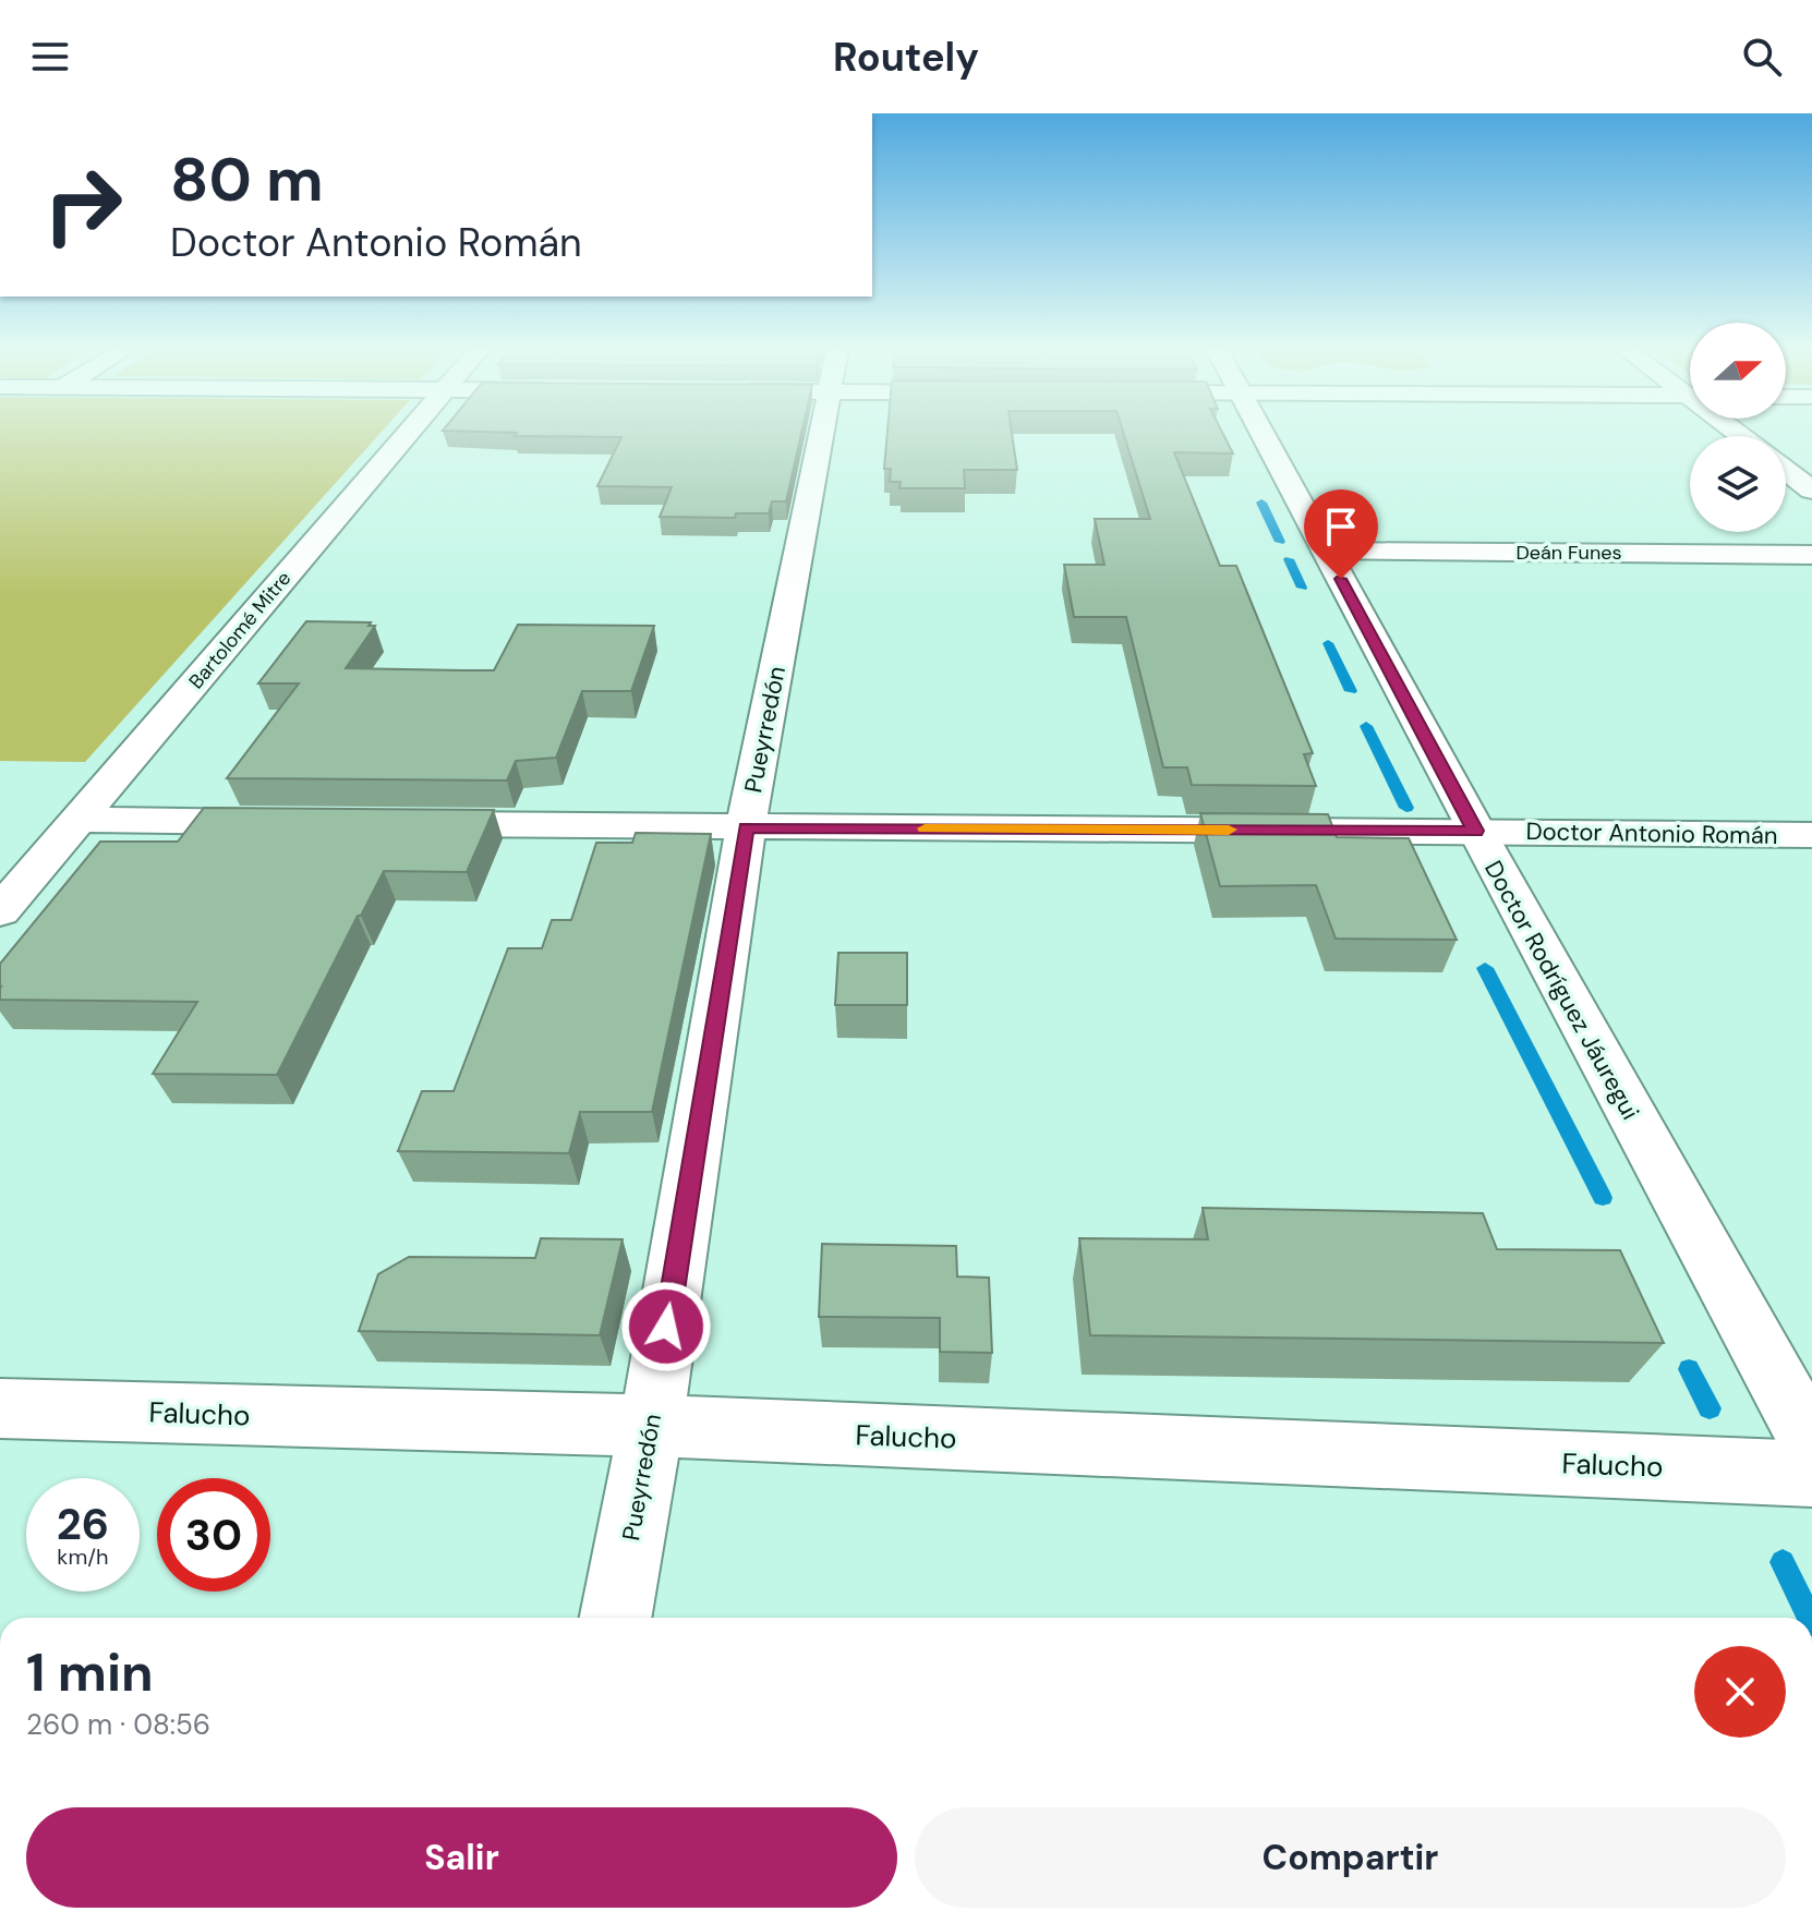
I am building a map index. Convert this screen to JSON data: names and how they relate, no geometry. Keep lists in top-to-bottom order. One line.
{"streets":{"street":["Deán Funes","Bartolomé Mitre","Pueyrredón","Doctor Antonio Román","Doctor Rodríguez Jáuregui","Falucho"]},"crossings":[["Deán Funes","Doctor Rodríguez Jáuregui"],["Pueyrredón","Doctor Antonio Román"],["Pueyrredón","Falucho"],["Doctor Antonio Román","Doctor Rodríguez Jáuregui"]],"north":"right","page":{"header":"Routely","turn":["80 m","Doctor Antonio Román"],"speed":"26 km/h","limit":"30","heading":["1 min","260 m · 08:56"],"buttons":["Salir","Compartir"]}}
